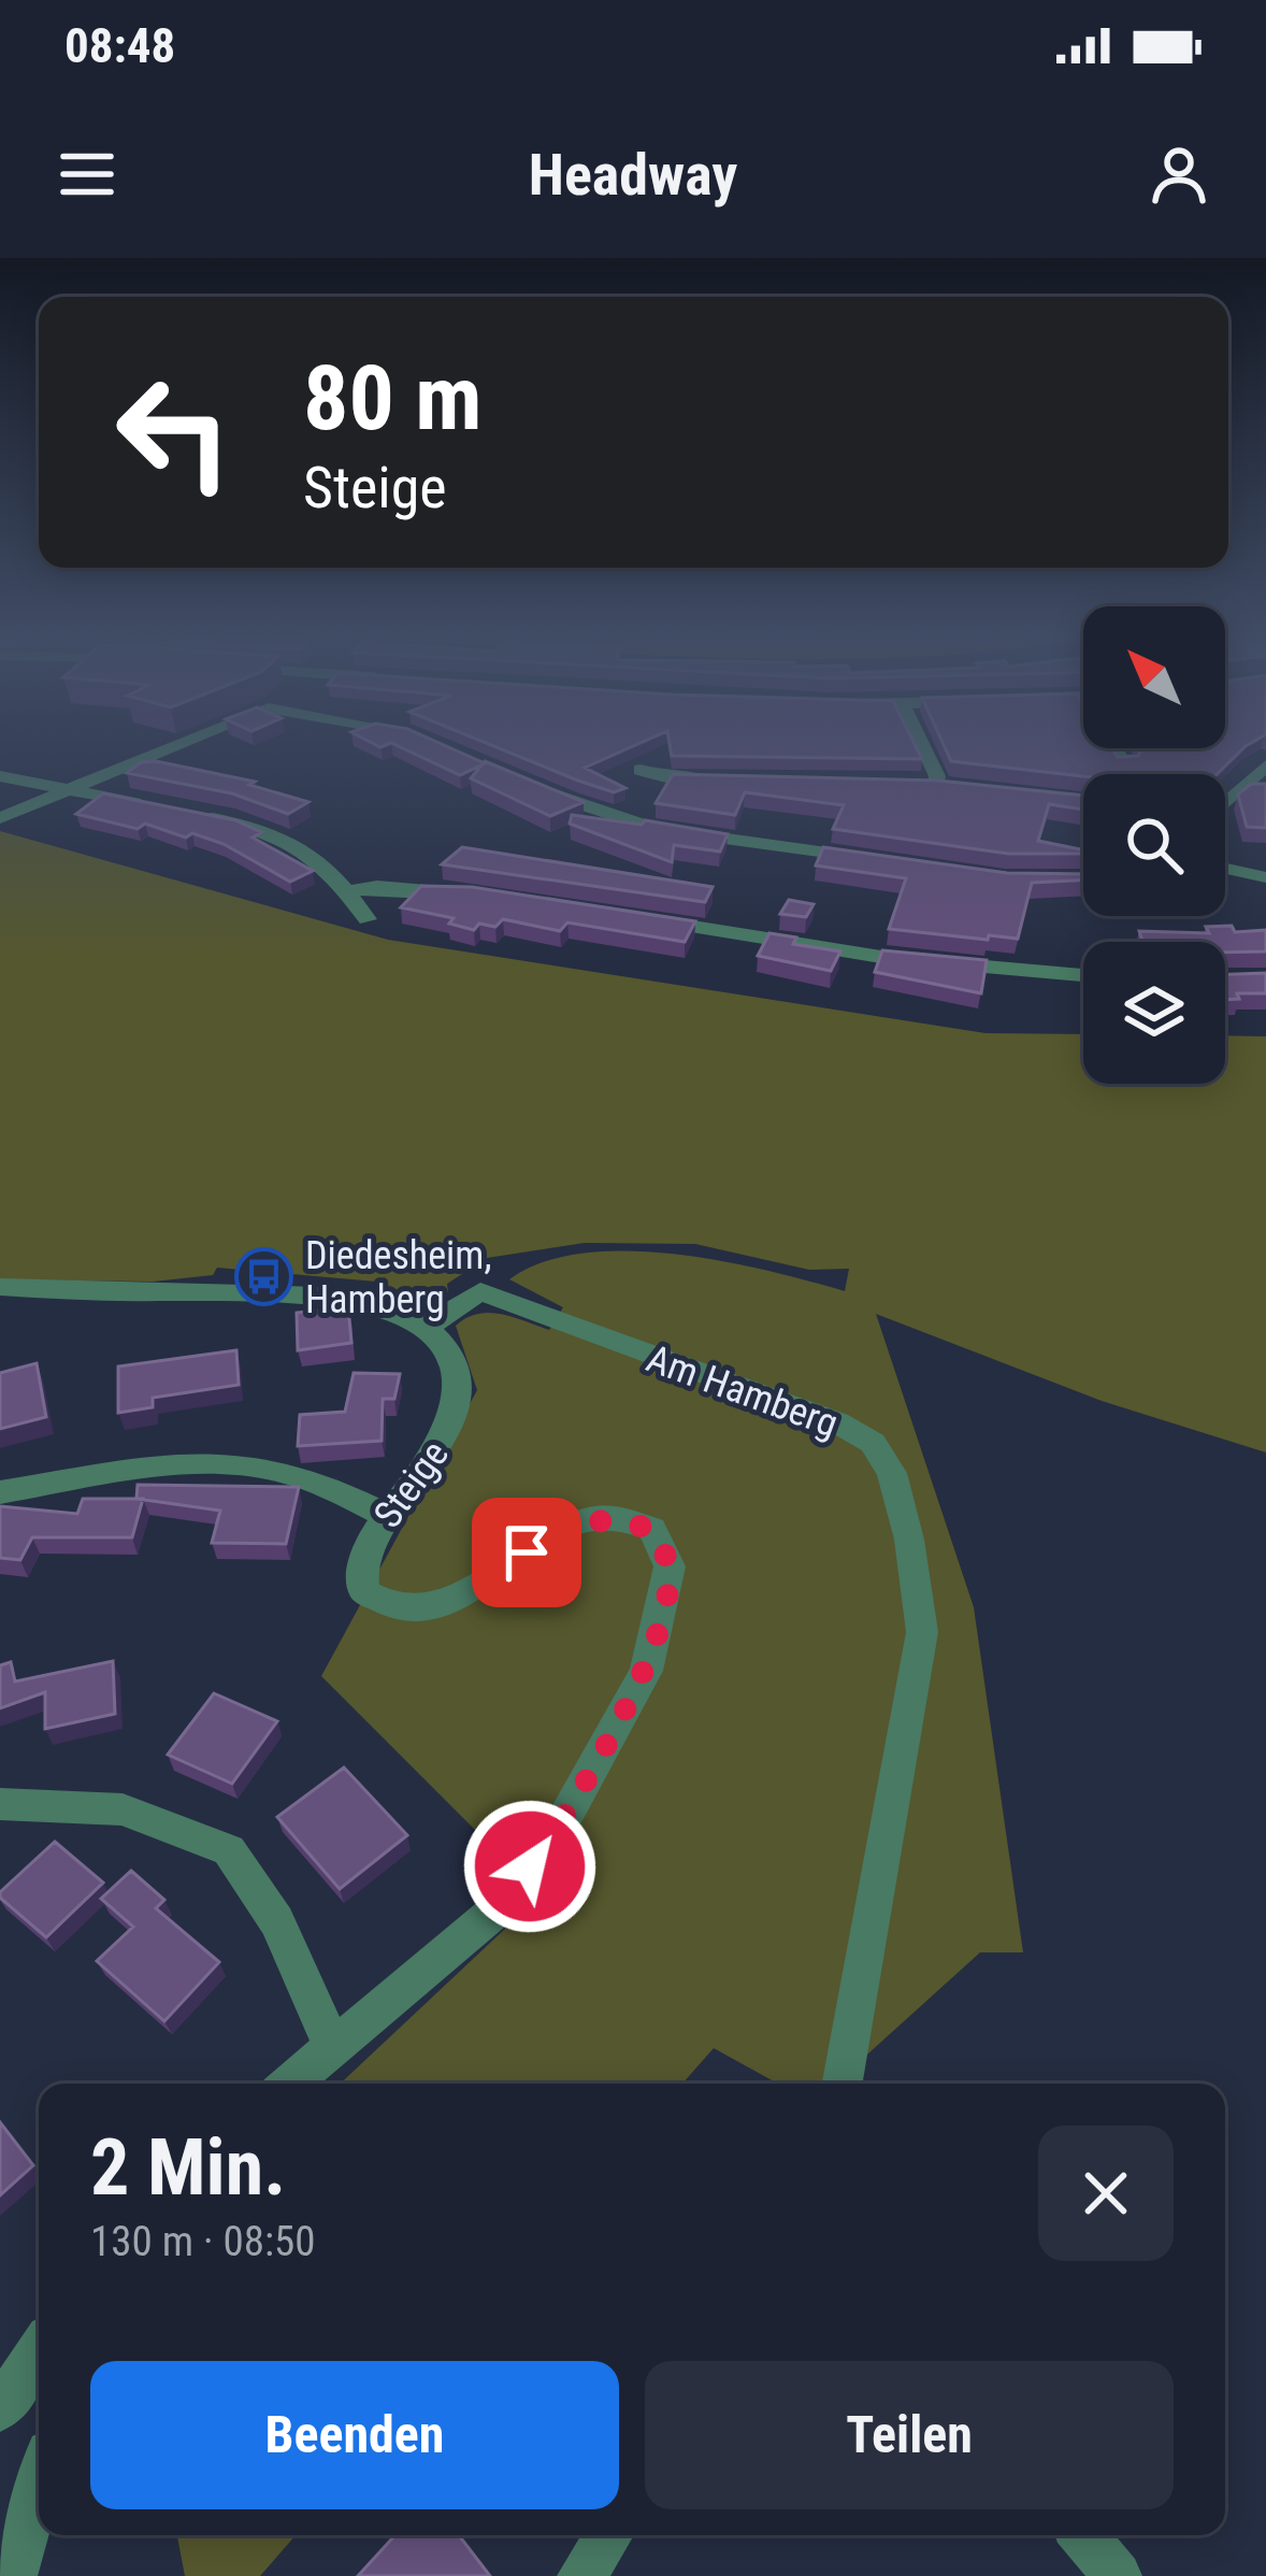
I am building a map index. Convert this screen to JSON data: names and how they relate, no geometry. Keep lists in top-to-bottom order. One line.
{"streets":{"street":["Am Hamberg","Steige"]},"crossings":[["Am Hamberg","Steige"]],"places":{"bus stop":["Diedesheim, Hamberg"]},"north":"top left","page":{"status":"08:48","header":"Headway","turn":["80 m","Steige"],"heading":["2 Min.","130 m · 08:50"],"buttons":["Beenden","Teilen"]}}
